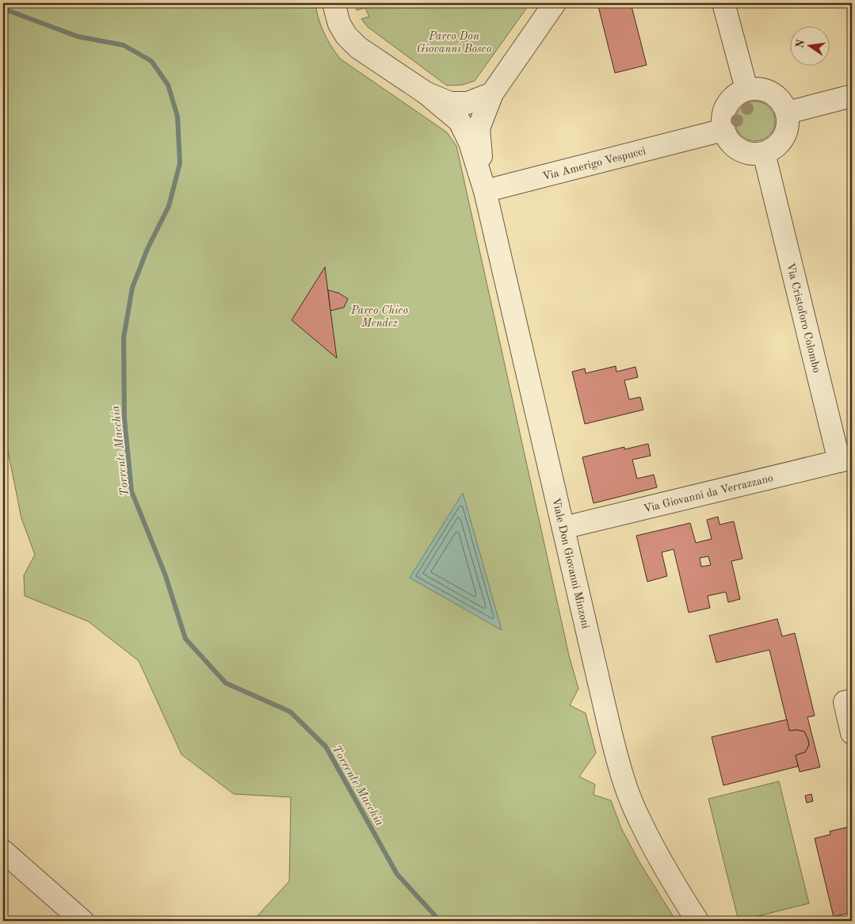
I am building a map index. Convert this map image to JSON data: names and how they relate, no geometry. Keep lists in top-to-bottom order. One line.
{"streets":{"street":["Via Amerigo Vespucci","Via Cristoforo Colombo","Via Giovanni da Verrazzano","Viale Don Giovanni Minzoni"]},"crossings":[["Via Amerigo Vespucci","Via Cristoforo Colombo"],["Via Amerigo Vespucci","Viale Don Giovanni Minzoni"],["Via Cristoforo Colombo","Via Giovanni da Verrazzano"],["Via Giovanni da Verrazzano","Viale Don Giovanni Minzoni"]],"water":["Torrente Macchia"],"parks":["Parco Don Giovanni Bosco","Parco Chico Mendez"],"north":"left"}
